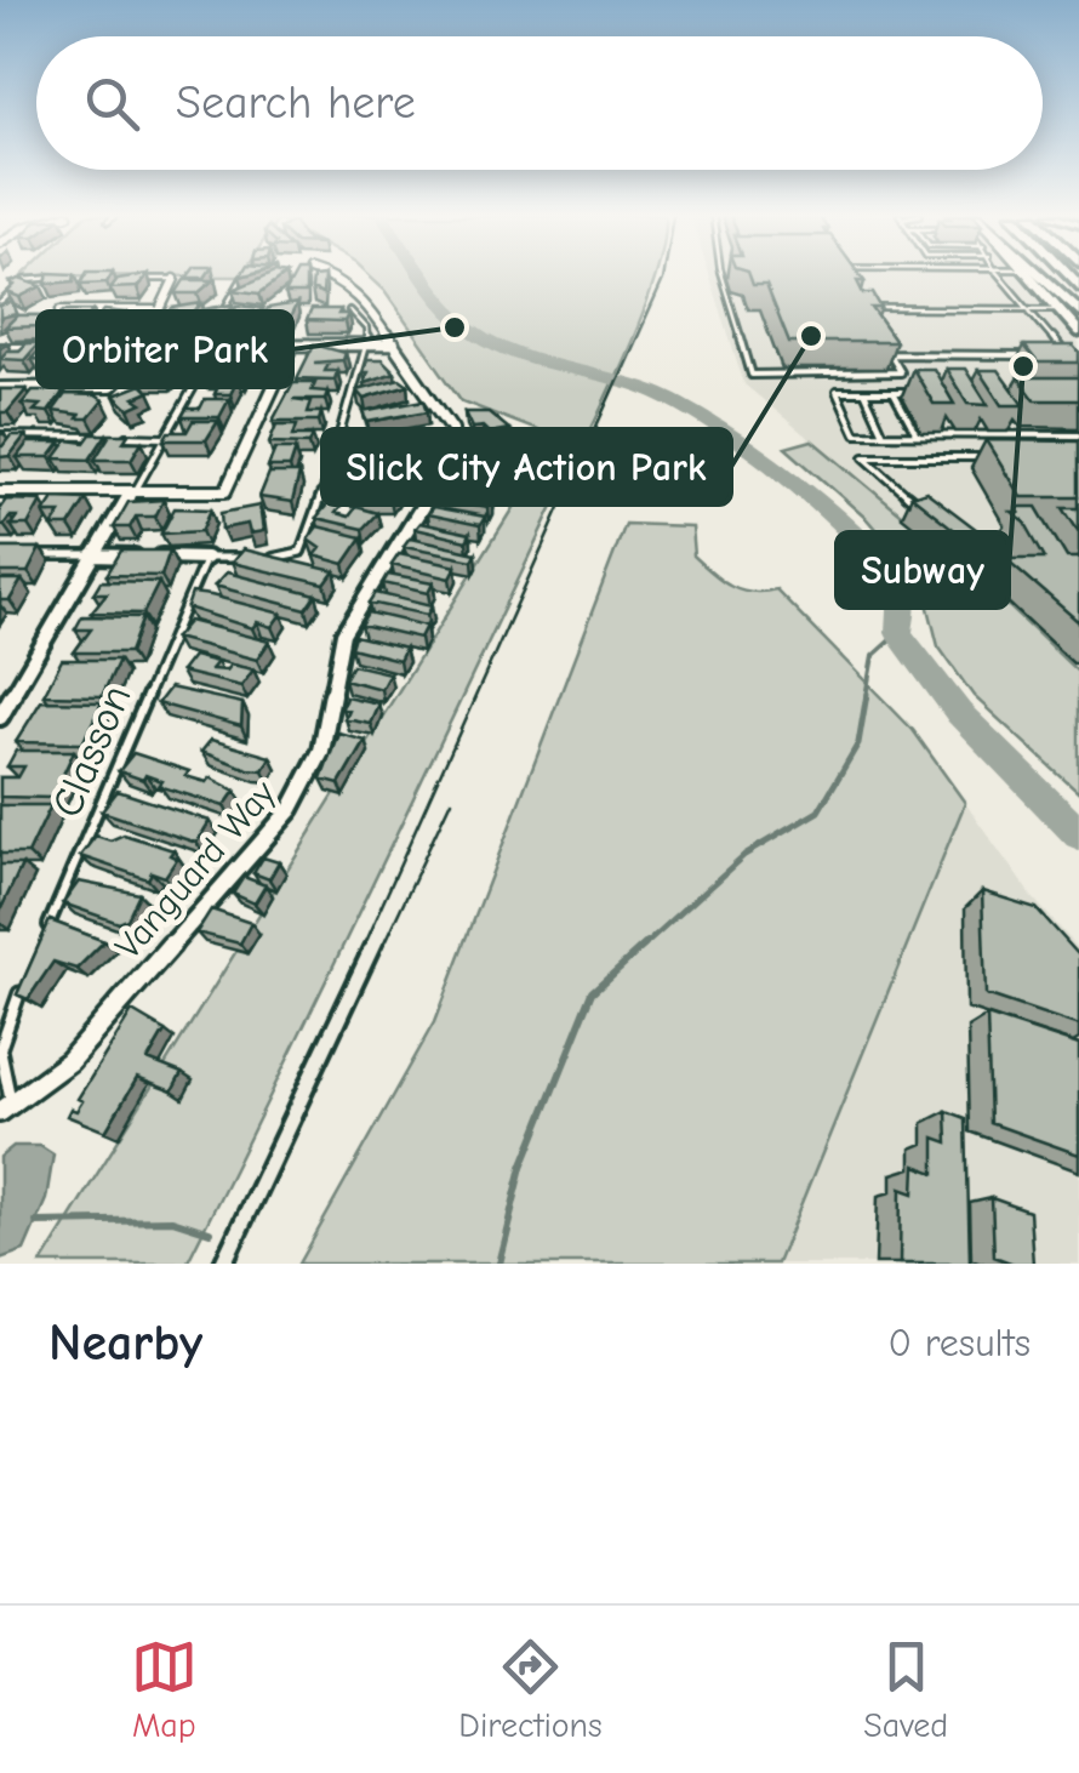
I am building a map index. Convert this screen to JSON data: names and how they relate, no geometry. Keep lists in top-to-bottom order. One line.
{"streets":{"street":["Vanguard Way"],"lane":["Classon"]},"places":["Orbiter Park","Slick City Action Park","Subway"],"page":{"search":"Search here","heading":["Nearby","0 results"],"nav":["Map","Directions","Saved"]}}
